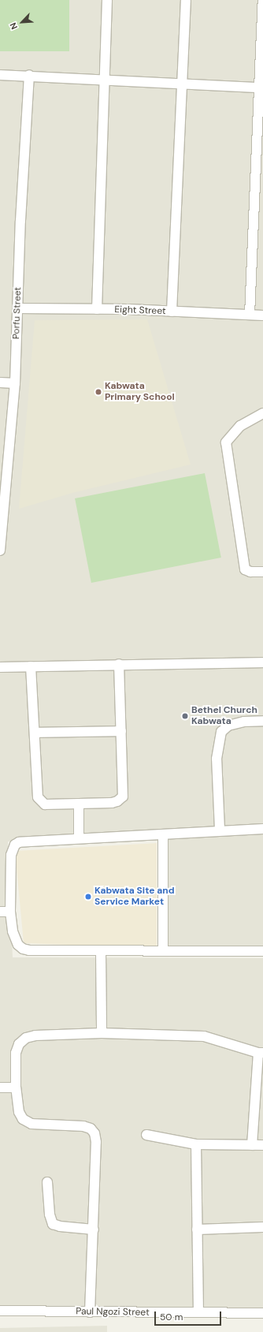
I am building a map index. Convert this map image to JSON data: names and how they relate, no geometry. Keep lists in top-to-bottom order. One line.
{"streets":{"street":["Eight Street","Porfu Street","Paul Ngozi Street"]},"crossings":[["Eight Street","Porfu Street"]],"places":["Kabwata Primary School","Bethel Church Kabwata","Kabwata Site and Service Market"],"scale_bar":"50 m","north":"bottom left"}
